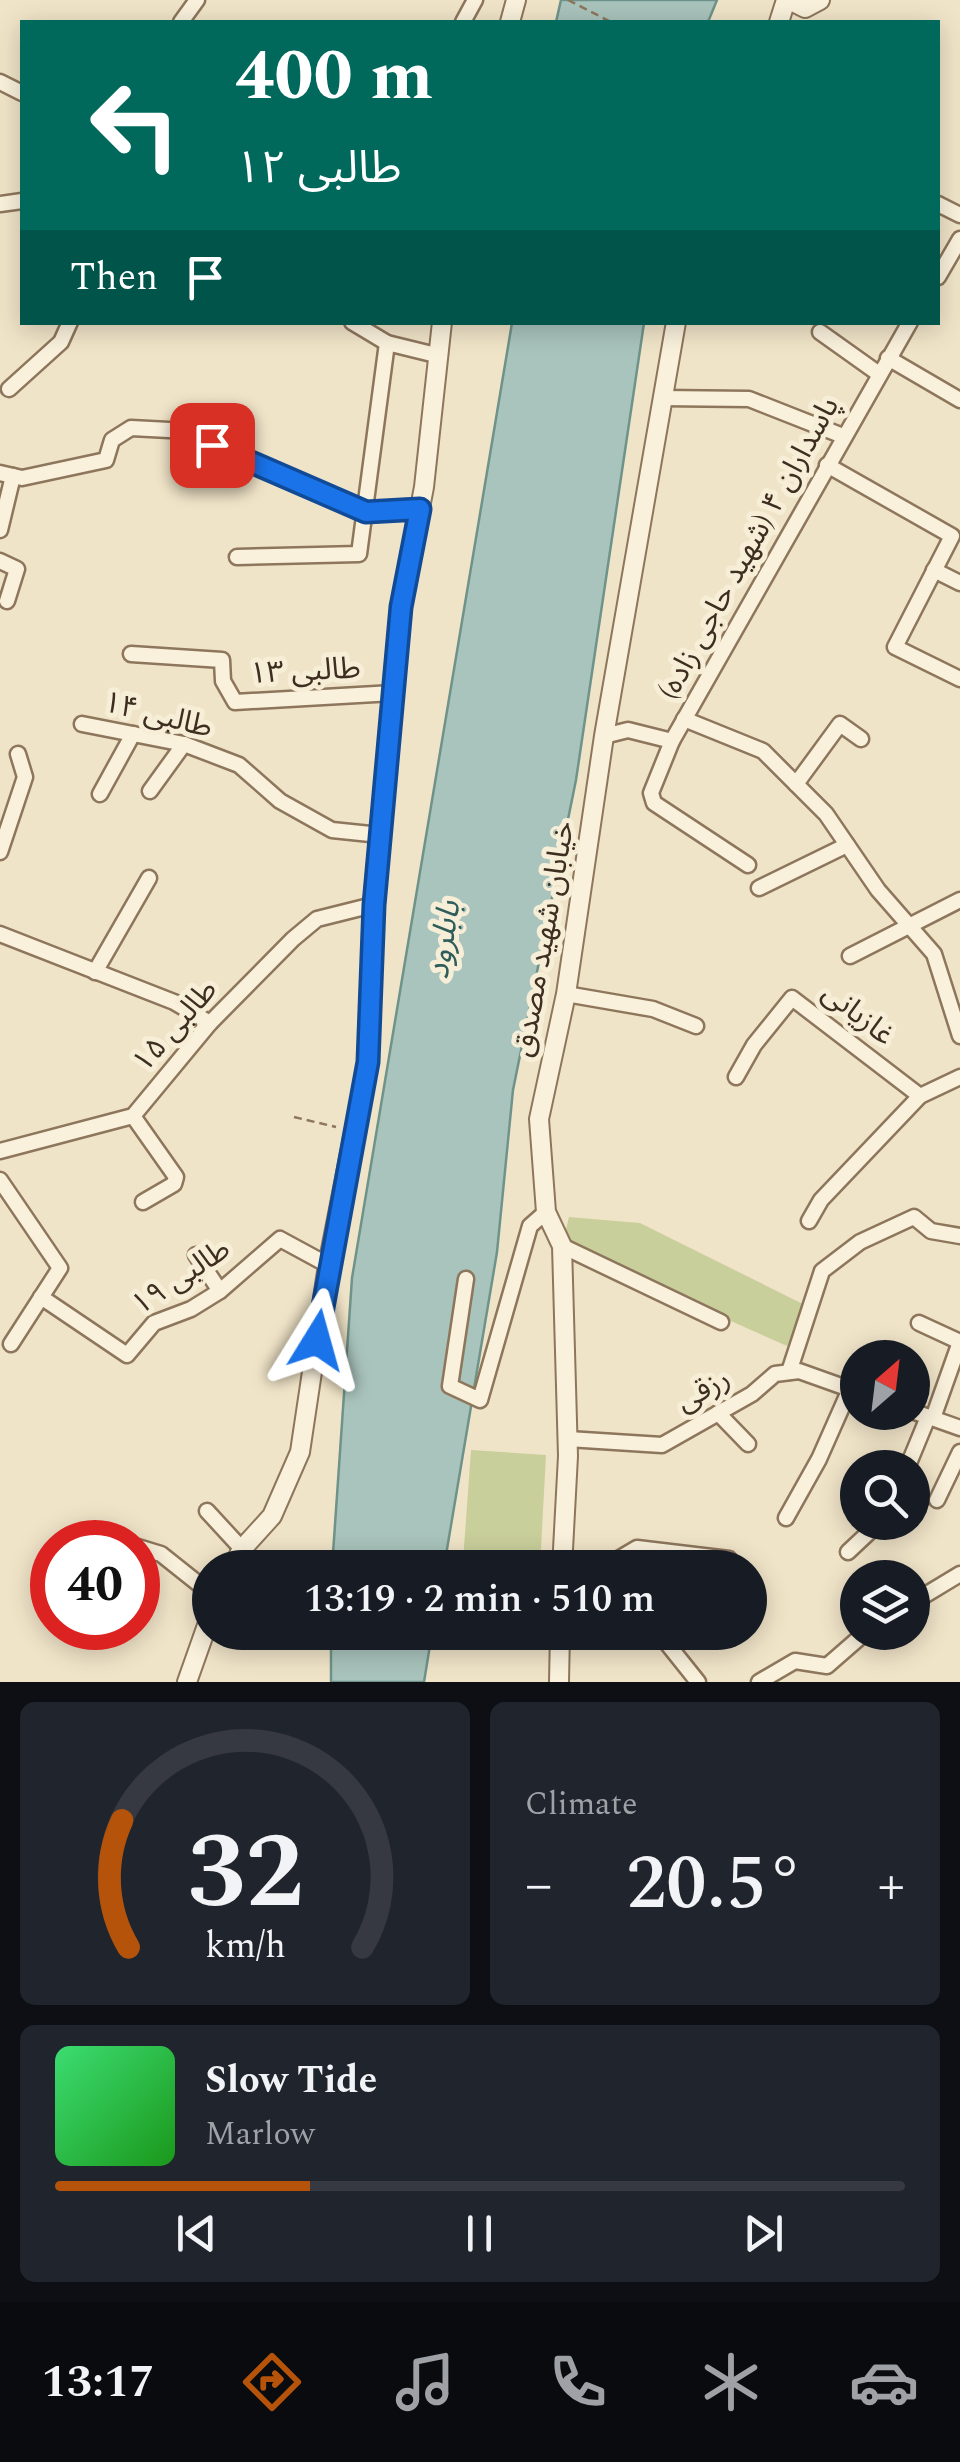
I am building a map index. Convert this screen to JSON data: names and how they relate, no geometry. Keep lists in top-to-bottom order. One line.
{"streets":{"street":["پاسداران ۴ (شهید حاجی زاده)","طالبی ۱۳","طالبی ۱۴","خیابان شهید مصدق","غازیانی","طالبی ۱۵","طالبی ۱۹","رزقی"]},"crossings":[["پاسداران ۴ (شهید حاجی زاده)","خیابان شهید مصدق"],["خیابان شهید مصدق","رزقی"]],"water":["بابلرود"],"north":"top right","page":{"turn":["400 m","طالبی ۱۲"],"then":"Then","limit":"40","trip":"13:19 · 2 min · 510 m","tile":"Climate","heat":["−","20.5°","+"],"song":["Slow Tide","Marlow"],"tabs":"13:17","gauge":["32","km/h"]}}
